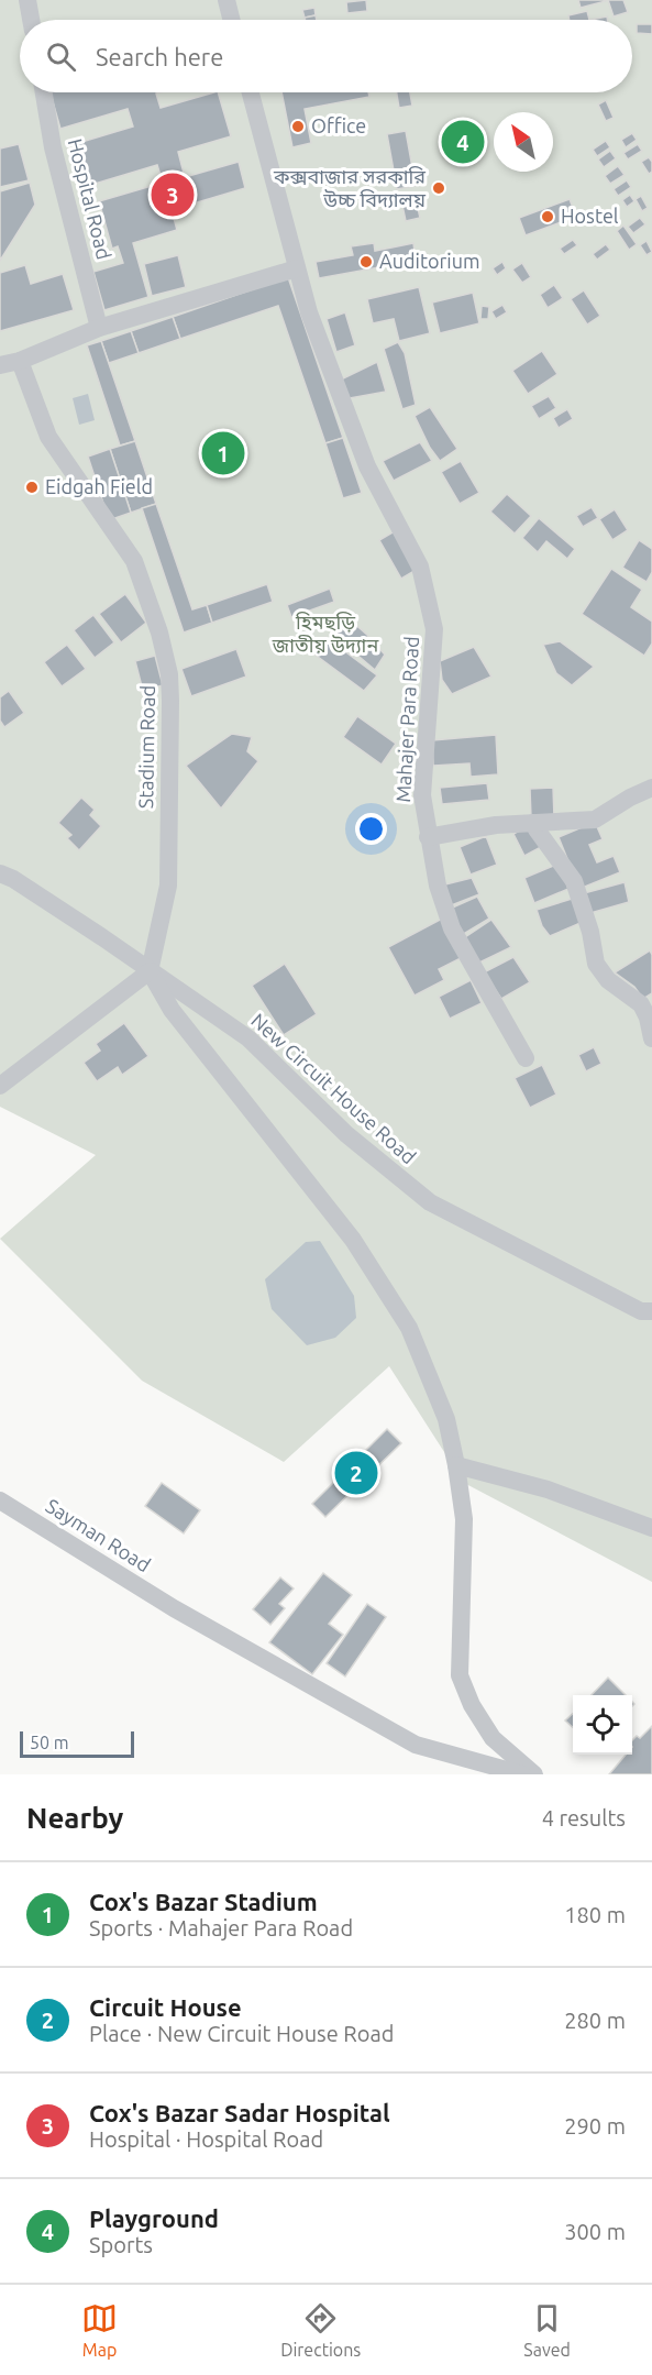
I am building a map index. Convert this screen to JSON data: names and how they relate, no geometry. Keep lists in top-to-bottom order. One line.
{"streets":{"street":["Hospital Road","Mahajer Para Road","Stadium Road","New Circuit House Road","Sayman Road"]},"crossings":[["Stadium Road","New Circuit House Road"]],"parks":["হিমছড়ি জাতীয় উদ্যান"],"places":["Office","কক্সবাজার সরকারি উচ্চ বিদ্যালয়","Hostel","Auditorium","Eidgah Field"],"scale_bar":"50 m","north":"top left","page":{"search":"Search here","pins":["4","3","1","2"],"scale":"50 m","heading":["Nearby","4 results"],"list":[{"mark":"1","name":"Cox's Bazar Stadium","note":"Sports · Mahajer Para Road","value":"180 m"},{"mark":"2","name":"Circuit House","note":"Place · New Circuit House Road","value":"280 m"},{"mark":"3","name":"Cox's Bazar Sadar Hospital","note":"Hospital · Hospital Road","value":"290 m"},{"mark":"4","name":"Playground","note":"Sports","value":"300 m"}],"nav":["Map","Directions","Saved"]}}
